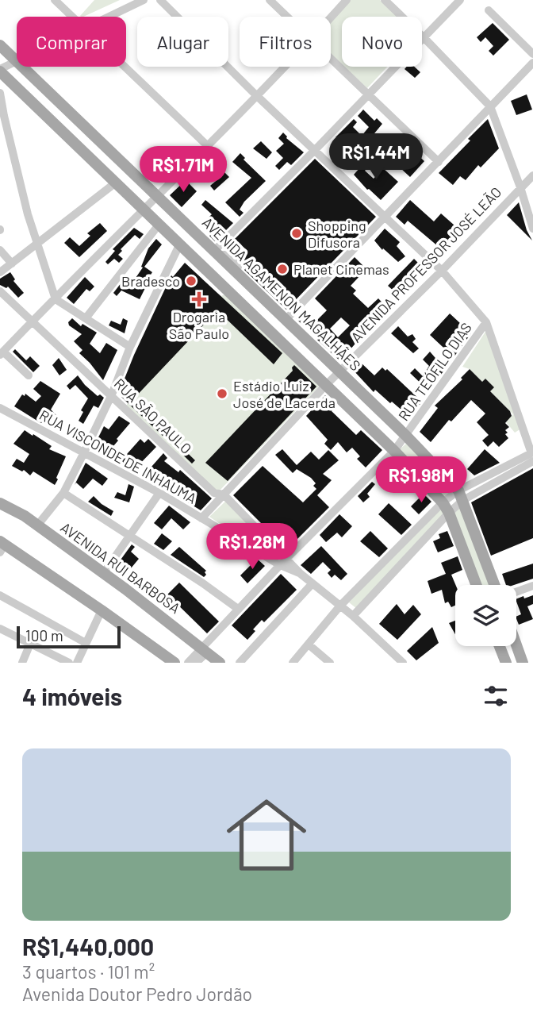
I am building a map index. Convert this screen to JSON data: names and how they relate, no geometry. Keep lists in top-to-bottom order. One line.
{"streets":{"main road":["AVENIDA AGAMENON MAGALHÃES","AVENIDA RUI BARBOSA"],"street":["AVENIDA PROFESSOR JOSÉ LEÃO","RUA TEÓFILO DIAS","RUA SÃO PAULO","RUA VISCONDE DE INHAUMA"]},"crossings":[["AVENIDA PROFESSOR JOSÉ LEÃO","AVENIDA AGAMENON MAGALHÃES"],["AVENIDA PROFESSOR JOSÉ LEÃO","RUA SÃO PAULO"],["AVENIDA PROFESSOR JOSÉ LEÃO","RUA VISCONDE DE INHAUMA"],["AVENIDA AGAMENON MAGALHÃES","RUA TEÓFILO DIAS"],["RUA TEÓFILO DIAS","RUA SÃO PAULO"],["RUA TEÓFILO DIAS","RUA VISCONDE DE INHAUMA"],["RUA TEÓFILO DIAS","AVENIDA RUI BARBOSA"],["RUA SÃO PAULO","RUA VISCONDE DE INHAUMA"]],"places":{"other":["Shopping Difusora","Planet Cinemas","Bradesco","Estádio Luiz José de Lacerda"],"health":["Drogaria São Paulo"]},"scale_bar":"100 m","page":{"chip":["Comprar","Alugar","Filtros","Novo"],"price":["R$1.44M","R$1.71M","R$1.98M","R$1.28M"],"scale":"100 m","heading":"4 imóveis","list":[{"name":"R$1,440,000","note":"3 quartos · 101 m² · Avenida Doutor Pedro Jordão"}]}}
